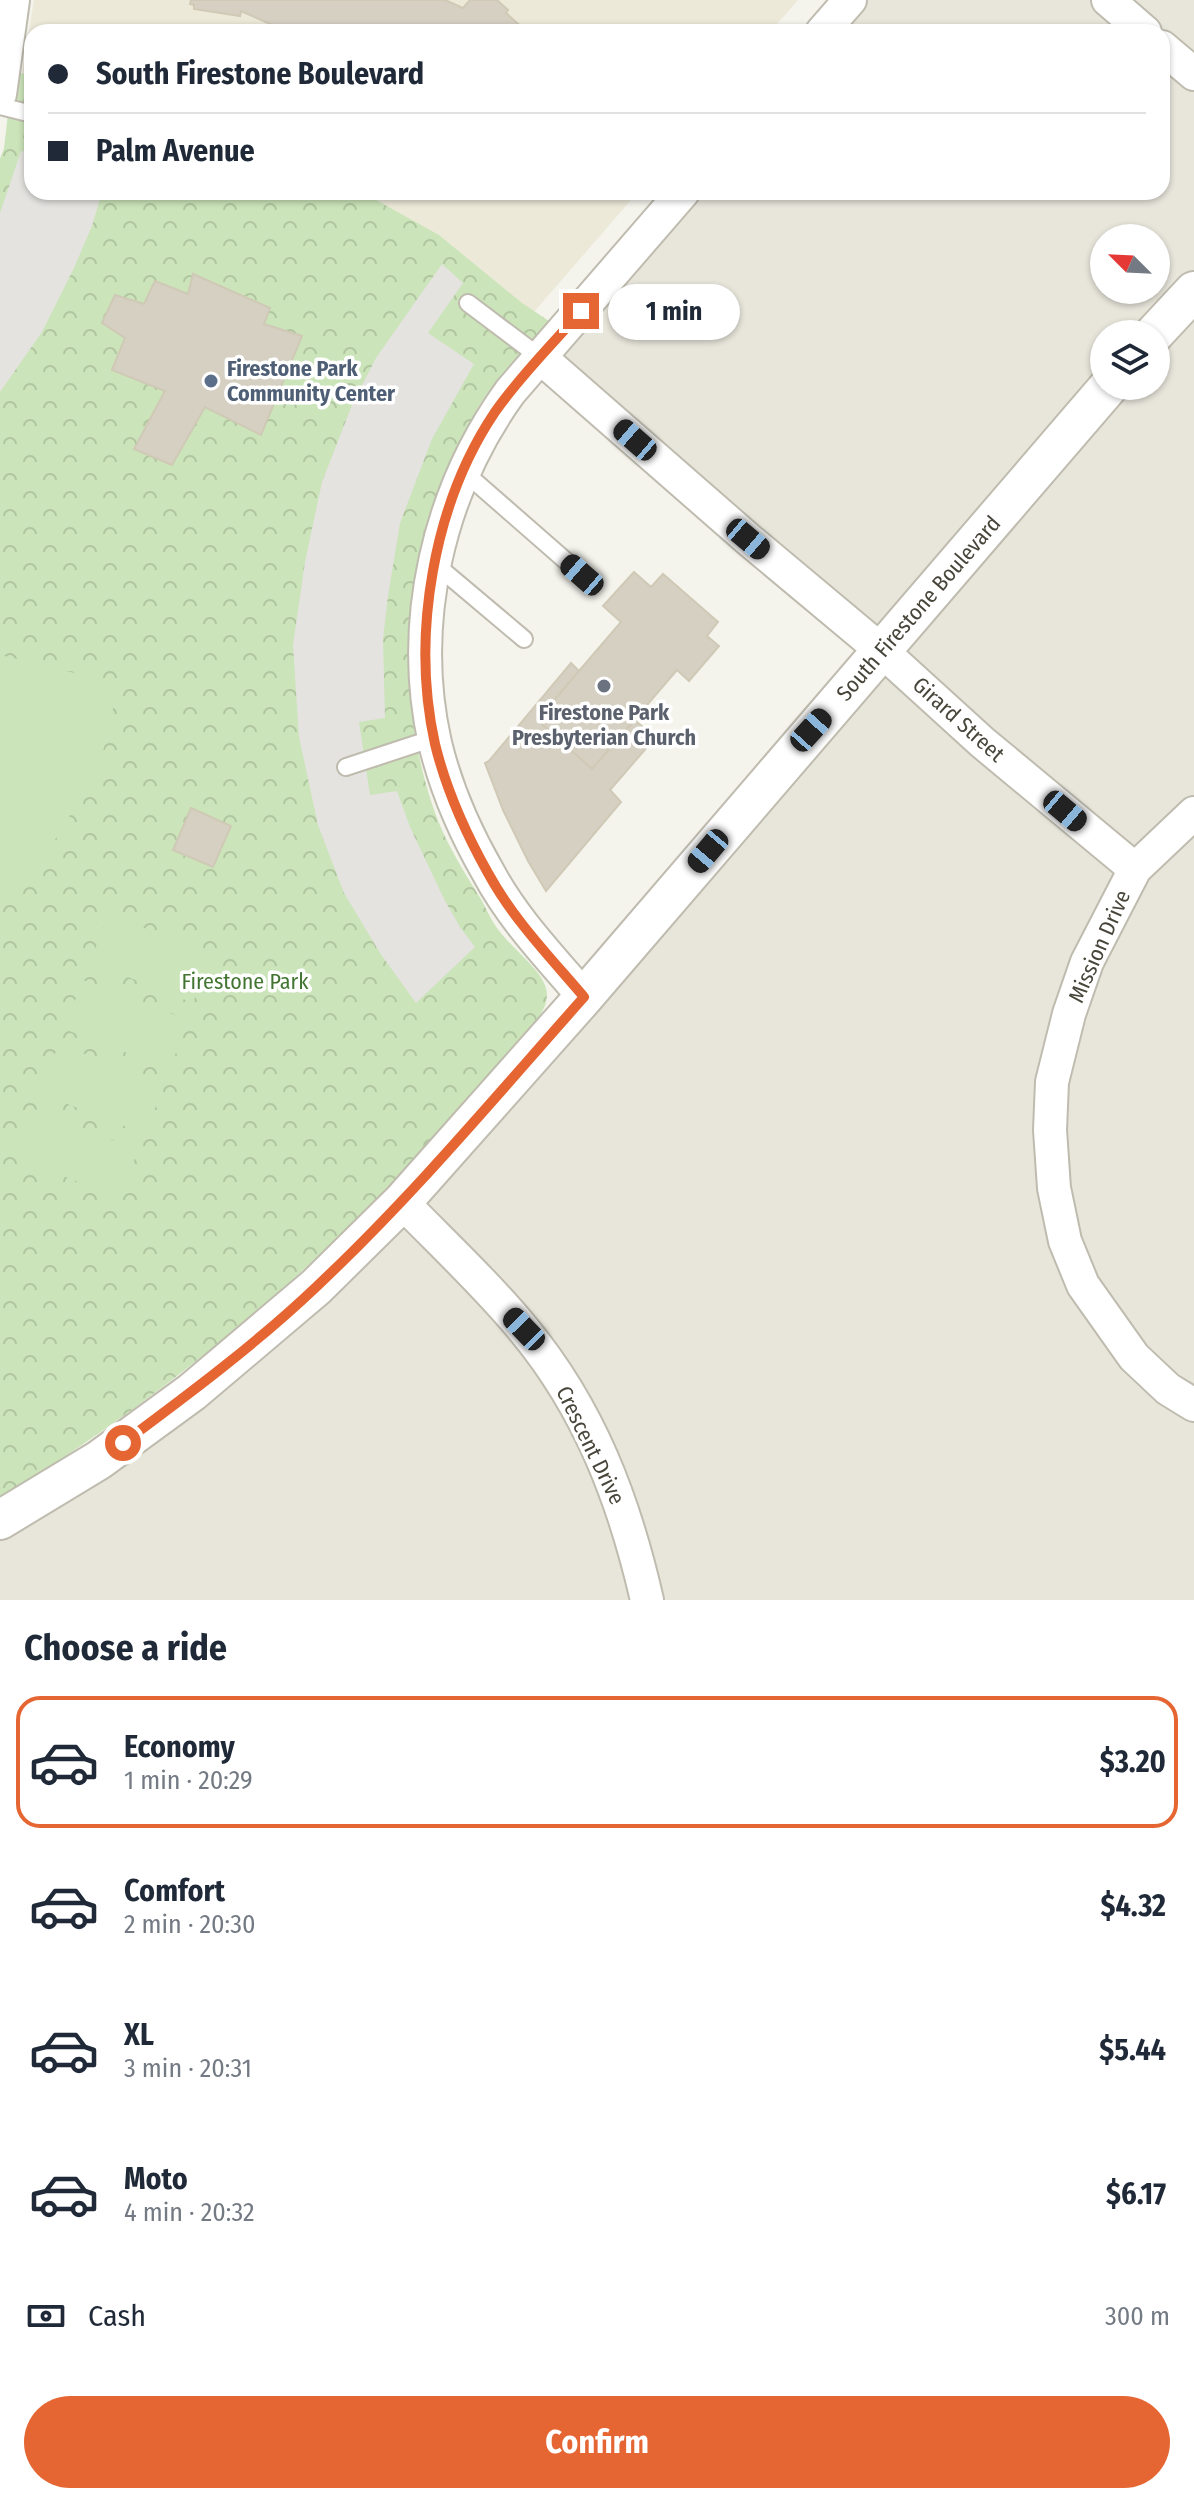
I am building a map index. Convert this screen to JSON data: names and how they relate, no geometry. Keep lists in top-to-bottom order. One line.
{"streets":{"street":["South Firestone Boulevard","Girard Street","Mission Drive","Crescent Drive"]},"crossings":[["South Firestone Boulevard","Girard Street"],["South Firestone Boulevard","Crescent Drive"],["Girard Street","Mission Drive"]],"parks":["Firestone Park"],"places":["Firestone Park Community Center","Firestone Park Presbyterian Church"],"north":"top left","page":{"banner":["South Firestone Boulevard","Palm Avenue"],"bubble":"1 min","heading":"Choose a ride","list":[{"name":"Economy","note":"1 min · 20:29","value":"$3.20"},{"name":"Comfort","note":"2 min · 20:30","value":"$4.32"},{"name":"XL","note":"3 min · 20:31","value":"$5.44"},{"name":"Moto","note":"4 min · 20:32","value":"$6.17"}],"pay":["Cash","300 m"],"buttons":"Confirm"}}
